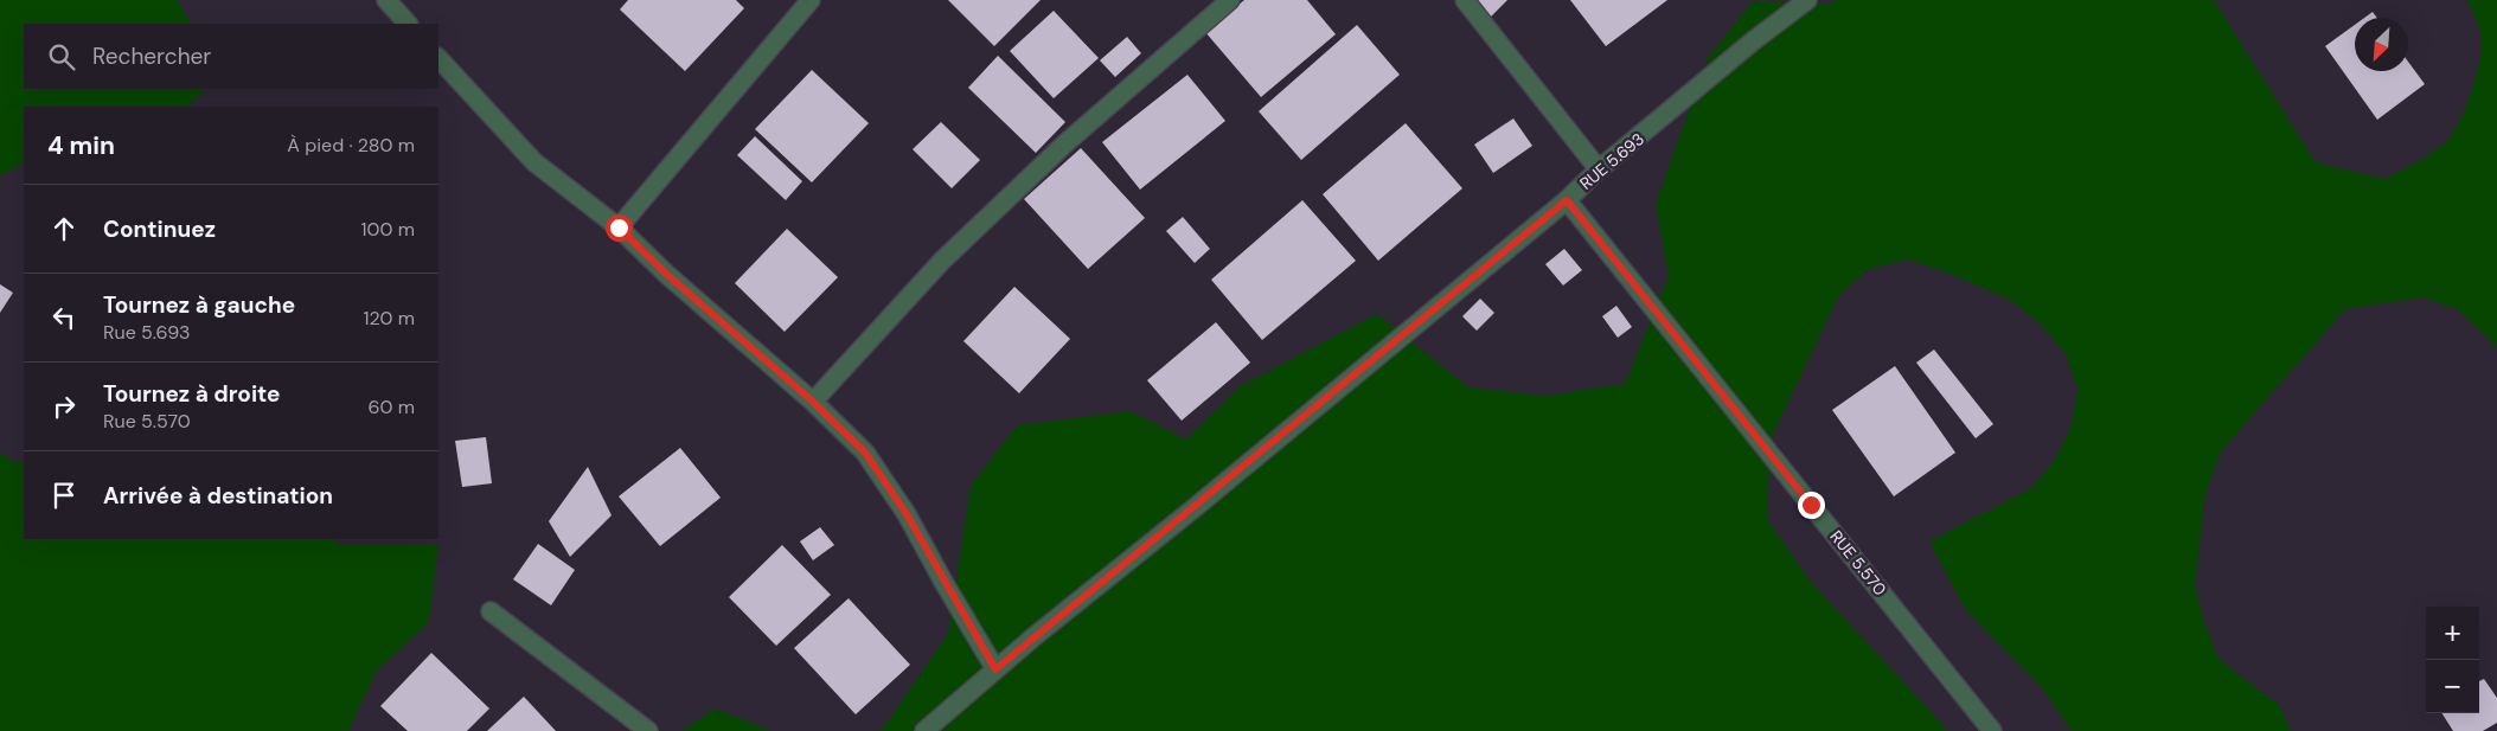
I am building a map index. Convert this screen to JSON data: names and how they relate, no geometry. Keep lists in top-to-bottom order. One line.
{"streets":{"street":["RUE 5.693","RUE 5.570"]},"crossings":[["RUE 5.693","RUE 5.570"]],"north":"bottom left","page":{"search":"Rechercher","heading":["4 min","À pied · 280 m"],"list":[["Continuez","100 m"],["Tournez à gauche","Rue 5.693","120 m"],["Tournez à droite","Rue 5.570","60 m"],"Arrivée à destination"],"map_buttons":["+","−"]}}
